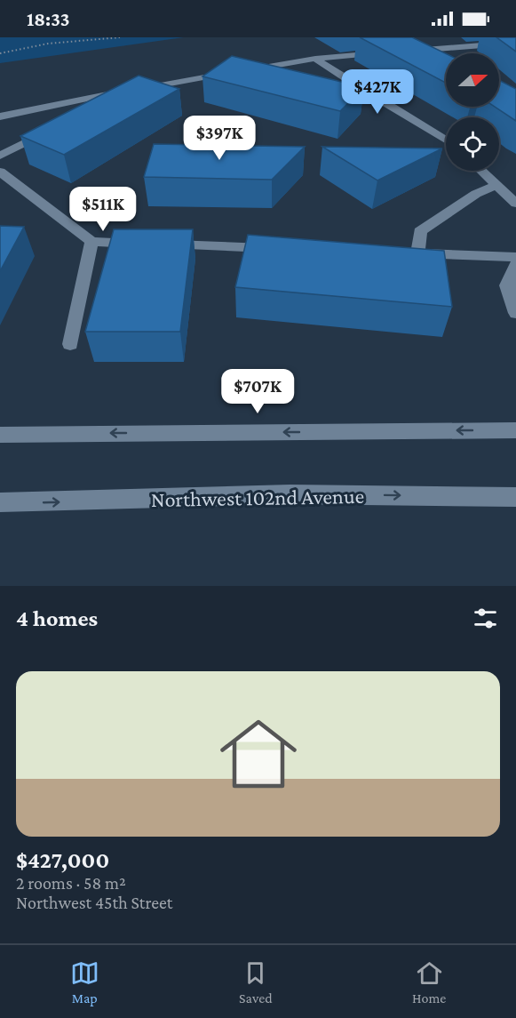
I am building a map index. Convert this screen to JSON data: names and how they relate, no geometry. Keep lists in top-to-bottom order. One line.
{"streets":{"street":["Northwest 102nd Avenue"]},"north":"right","page":{"status":"18:33","price":["$427K","$397K","$511K","$707K"],"heading":"4 homes","list":[{"name":"$427,000","note":"2 rooms · 58 m² · Northwest 45th Street"}],"tabs":["Map","Saved","Home"]}}
